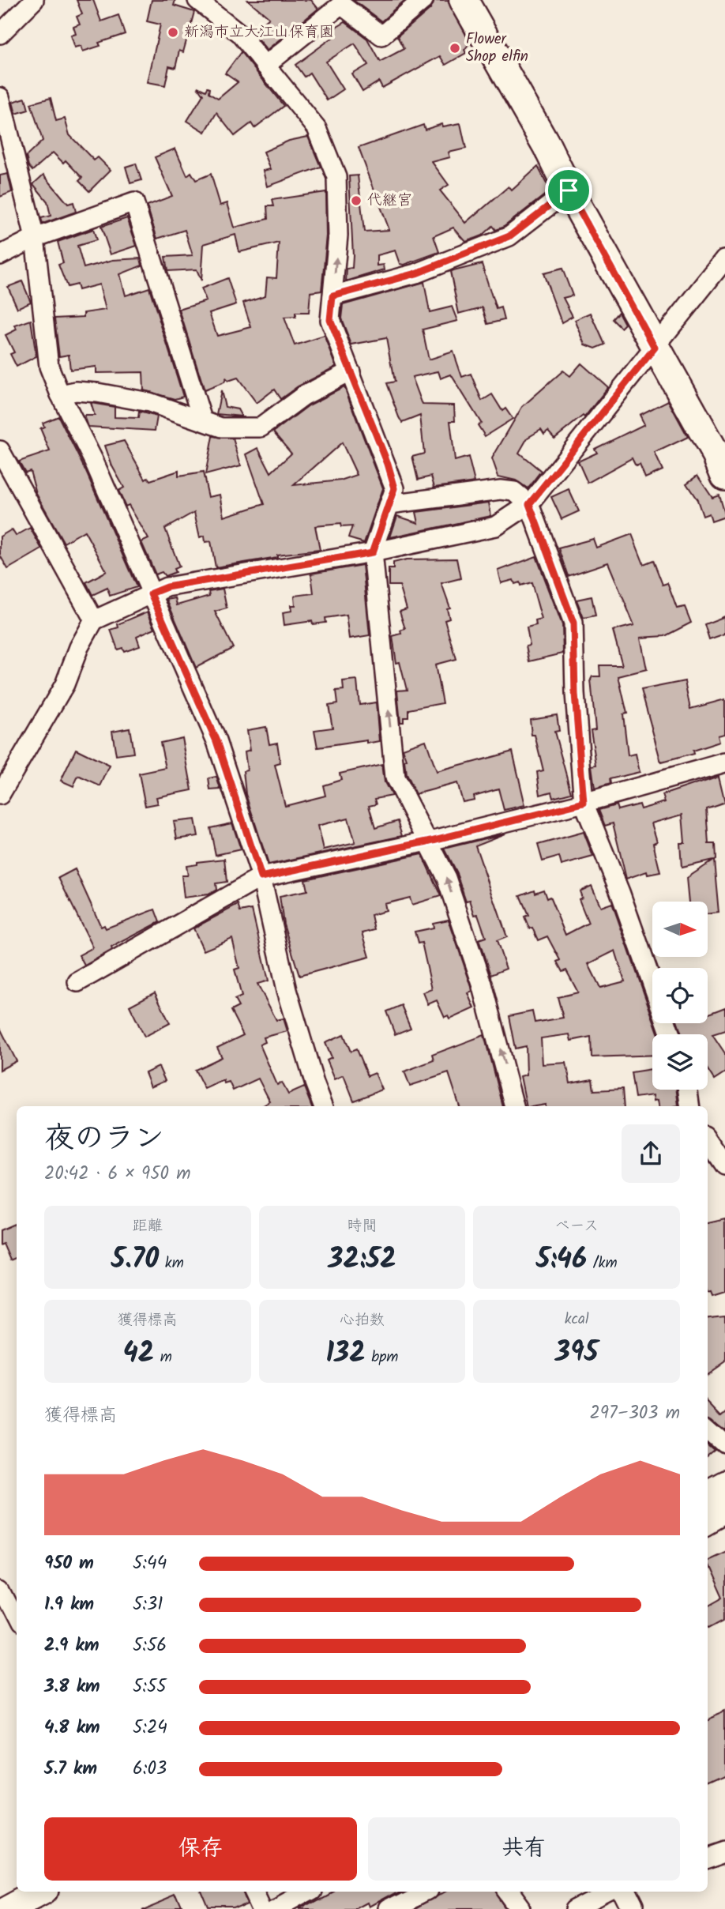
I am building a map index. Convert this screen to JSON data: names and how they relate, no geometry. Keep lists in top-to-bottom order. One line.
{"places":["新潟市立大江山保育園","Flower Shop elfin","代継宮"],"north":"right","page":{"heading":["夜のラン","20:42 · 6 × 950 m"],"stats":[["距離","5.70 km"],["時間","32:52"],["ペース","5:46 /km"],["獲得標高","42 m"],["心拍数","132 bpm"],["kcal","395"]],"chart":["獲得標高","297–303 m"],"list":[{"name":"950 m","note":"5:44"},{"name":"1.9 km","note":"5:31"},{"name":"2.9 km","note":"5:56"},{"name":"3.8 km","note":"5:55"},{"name":"4.8 km","note":"5:24"},{"name":"5.7 km","note":"6:03"}],"buttons":["保存","共有"]}}
